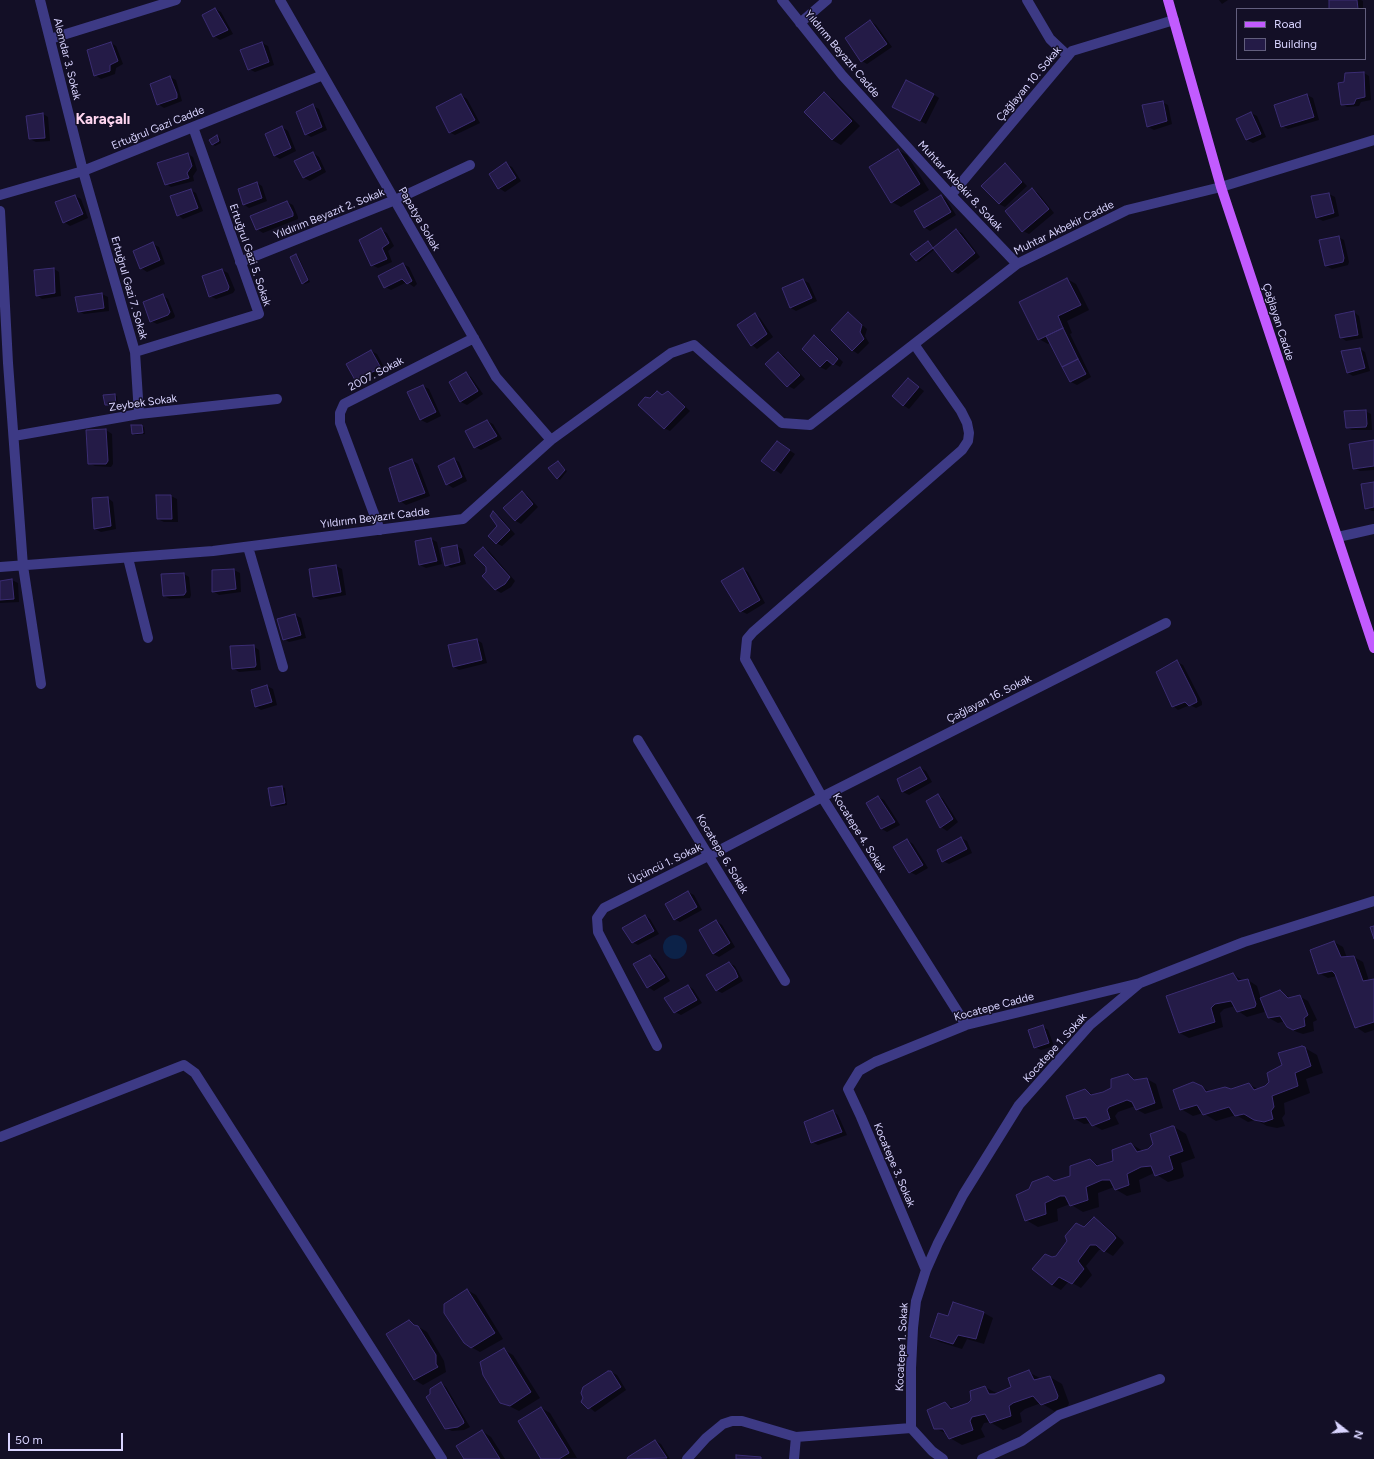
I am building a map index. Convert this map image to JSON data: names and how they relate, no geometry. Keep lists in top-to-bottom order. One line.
{"streets":{"main road":["Çağlayan Cadde"],"street":["Yıldırım Beyazıt Cadde","Alemdar 3. Sokak","Çağlayan 10. Sokak","Ertuğrul Gazi Cadde","Muhtar Akbekir 8. Sokak","Yıldırım Beyazıt 2. Sokak","Papatya Sokak","Muhtar Akbekir Cadde","Ertuğrul Gazi 5. Sokak","Ertuğrul Gazi 7. Sokak","2007. Sokak","Zeybek Sokak","Çağlayan 16. Sokak","Kocatepe 4. Sokak","Kocatepe 6. Sokak","Üçüncü 1. Sokak","Kocatepe Cadde","Kocatepe 1. Sokak","Kocatepe 3. Sokak"]},"crossings":[["Yıldırım Beyazıt Cadde","Muhtar Akbekir 8. Sokak"],["Yıldırım Beyazıt Cadde","Papatya Sokak"],["Yıldırım Beyazıt Cadde","Muhtar Akbekir Cadde"],["Yıldırım Beyazıt Cadde","2007. Sokak"],["Alemdar 3. Sokak","Ertuğrul Gazi Cadde"],["Alemdar 3. Sokak","Ertuğrul Gazi 7. Sokak"],["Çağlayan 10. Sokak","Muhtar Akbekir 8. Sokak"],["Çağlayan 10. Sokak","Çağlayan Cadde"],["Ertuğrul Gazi Cadde","Papatya Sokak"],["Ertuğrul Gazi Cadde","Ertuğrul Gazi 5. Sokak"],["Ertuğrul Gazi Cadde","Ertuğrul Gazi 7. Sokak"],["Muhtar Akbekir 8. Sokak","Muhtar Akbekir Cadde"],["Yıldırım Beyazıt 2. Sokak","Papatya Sokak"],["Yıldırım Beyazıt 2. Sokak","Ertuğrul Gazi 5. Sokak"],["Papatya Sokak","2007. Sokak"],["Muhtar Akbekir Cadde","Çağlayan Cadde"],["Muhtar Akbekir Cadde","Kocatepe 4. Sokak"],["Ertuğrul Gazi 5. Sokak","Ertuğrul Gazi 7. Sokak"],["Ertuğrul Gazi 7. Sokak","Zeybek Sokak"],["Çağlayan 16. Sokak","Kocatepe 4. Sokak"],["Çağlayan 16. Sokak","Üçüncü 1. Sokak"],["Kocatepe 4. Sokak","Üçüncü 1. Sokak"],["Kocatepe 4. Sokak","Kocatepe Cadde"],["Kocatepe 6. Sokak","Üçüncü 1. Sokak"],["Kocatepe Cadde","Kocatepe 1. Sokak"],["Kocatepe Cadde","Kocatepe 3. Sokak"],["Kocatepe 1. Sokak","Kocatepe 3. Sokak"]],"districts":["Karaçalı"],"legend":["Road","Building"],"scale_bar":"50 m","north":"right"}
